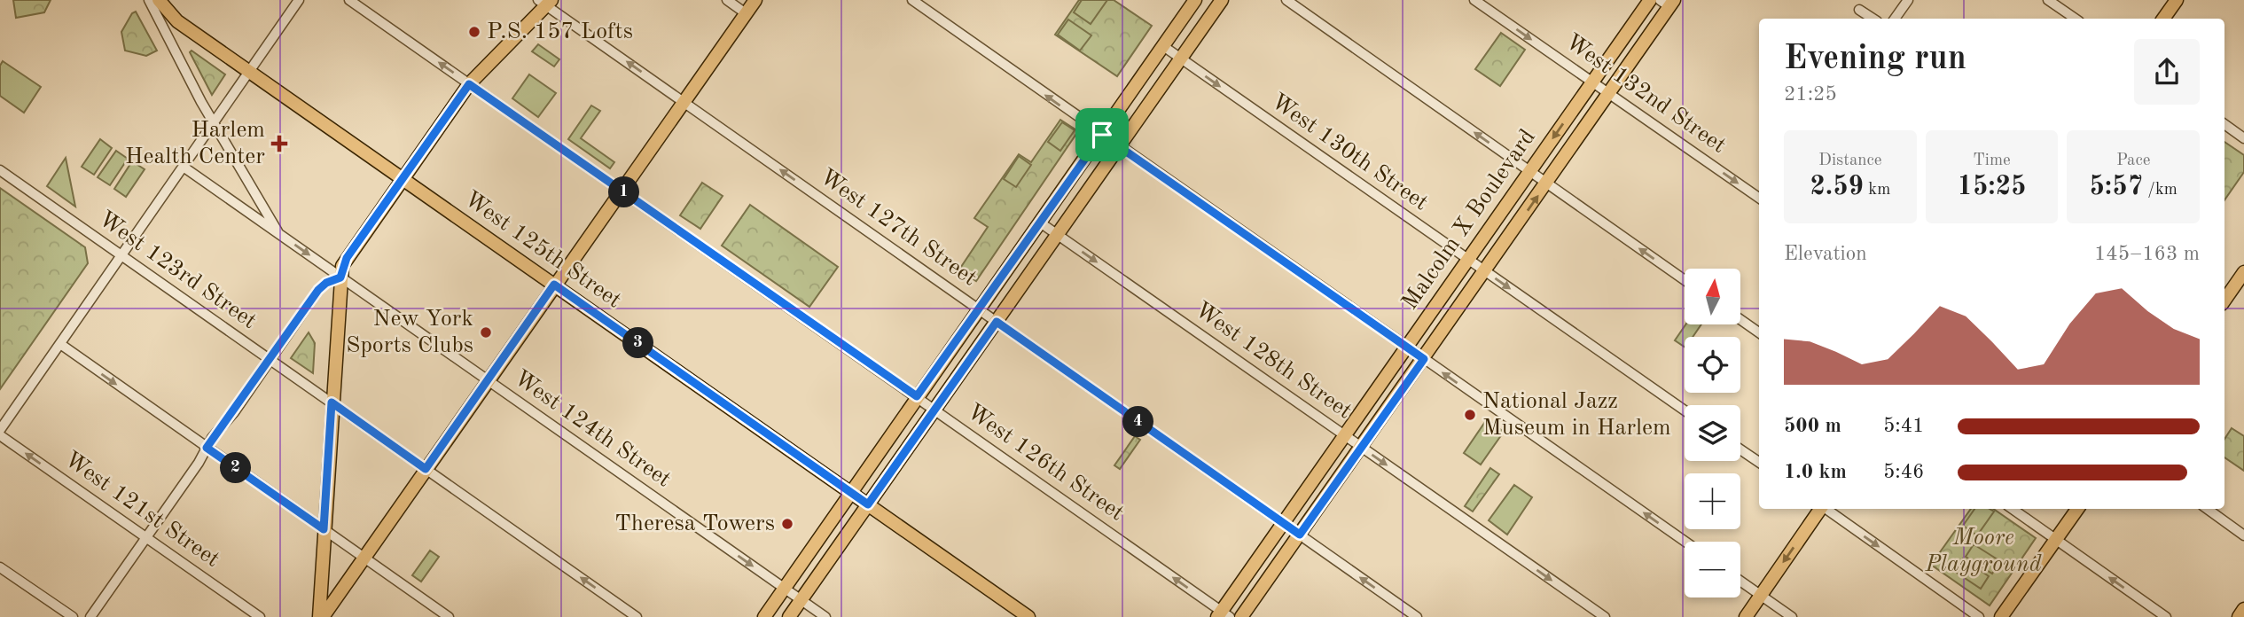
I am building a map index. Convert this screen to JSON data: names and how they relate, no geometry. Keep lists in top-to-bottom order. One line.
{"streets":{"main road":["Malcolm X Boulevard","West 125th Street"],"street":["West 132nd Street","West 130th Street","West 127th Street","West 123rd Street","West 128th Street","West 124th Street","West 126th Street","West 121st Street"]},"crossings":[["West 132nd Street","Malcolm X Boulevard"],["West 130th Street","Malcolm X Boulevard"],["Malcolm X Boulevard","West 127th Street"],["Malcolm X Boulevard","West 128th Street"],["Malcolm X Boulevard","West 126th Street"]],"one_way":["West 132nd Street","West 130th Street","West 127th Street","West 128th Street","West 124th Street","West 126th Street","West 121st Street"],"parks":["Moore Playground"],"places":{"other":["P.S. 157 Lofts","New York Sports Clubs","National Jazz Museum in Harlem","Theresa Towers"],"health":["Harlem Health Center"]},"north":"top","page":{"heading":["Evening run","21:25"],"stats":[["Distance","2.59 km"],["Time","15:25"],["Pace","5:57 /km"]],"pins":["1","3","4","2"],"chart":["Elevation","145–163 m"],"map_buttons":["+","−"],"list":[{"name":"500 m","note":"5:41"},{"name":"1.0 km","note":"5:46"}]}}
